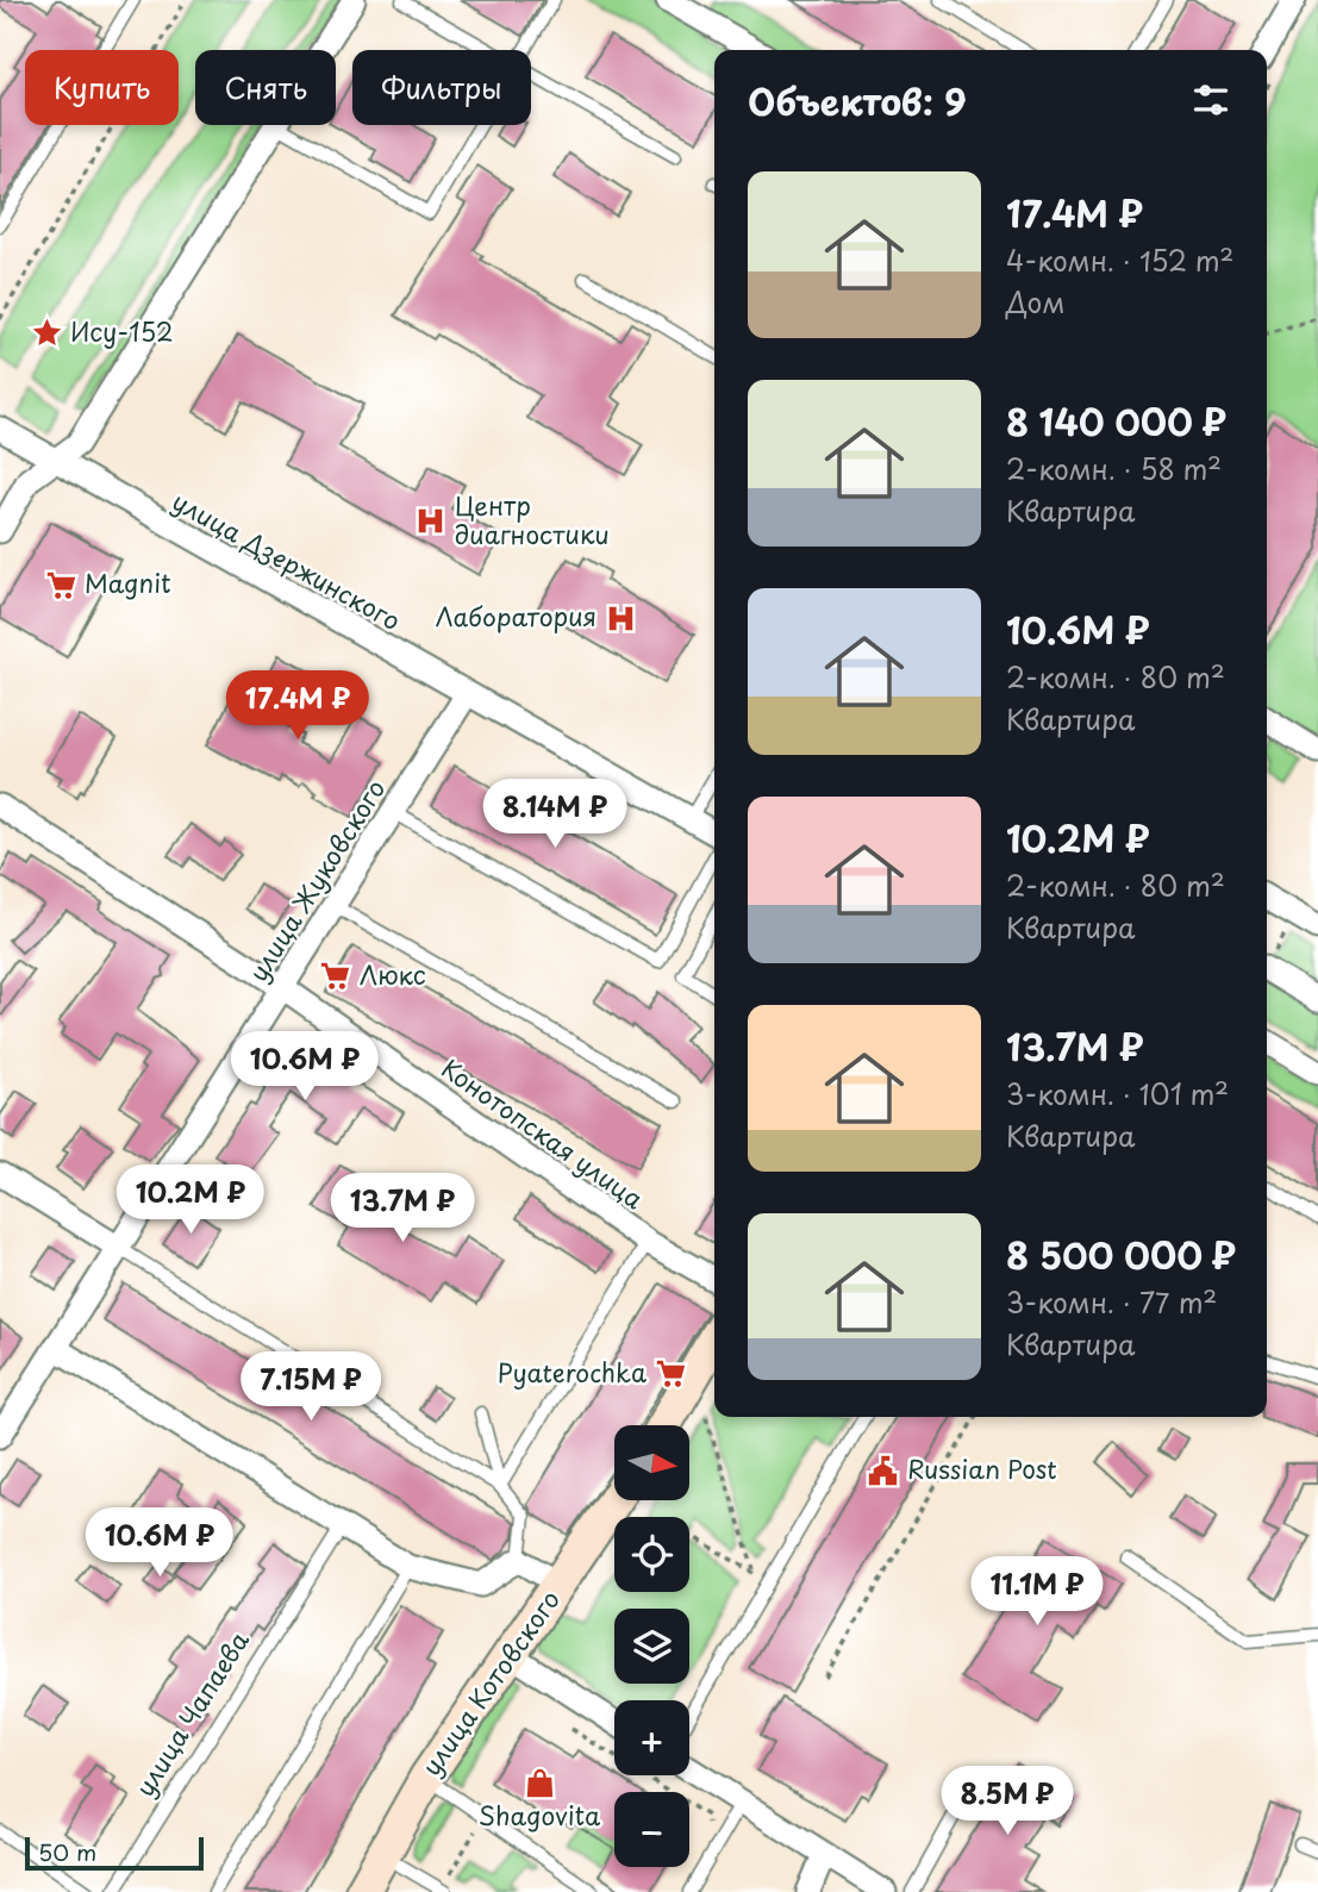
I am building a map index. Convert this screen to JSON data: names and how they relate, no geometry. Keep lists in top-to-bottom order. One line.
{"streets":{"street":["улица Дзержинского","улица Жуковского","Конотопская улица","улица Котовского"],"lane":["улица Чапаева"]},"crossings":[["улица Дзержинского","улица Жуковского"],["улица Жуковского","Конотопская улица"]],"places":{"place":["Ису-152"],"hospital":["Центр диагностики","Лаборатория"],"supermarket":["Magnit","Люкс","Pyaterochka"],"public building":["Russian Post"],"shop":["Shagovita"]},"scale_bar":"50 m","north":"right","page":{"chip":["Купить","Снять","Фильтры"],"heading":"Объектов: 9","list":[{"name":"17.4M ₽","note":"4-комн. · 152 m² · Дом"},{"name":"8 140 000 ₽","note":"2-комн. · 58 m² · Квартира"},{"name":"10.6M ₽","note":"2-комн. · 80 m² · Квартира"},{"name":"10.2M ₽","note":"2-комн. · 80 m² · Квартира"},{"name":"13.7M ₽","note":"3-комн. · 101 m² · Квартира"},{"name":"8 500 000 ₽","note":"3-комн. · 77 m² · Квартира"}],"price":["17.4M ₽","8.14M ₽","10.6M ₽","10.2M ₽","13.7M ₽","7.15M ₽","10.6M ₽","11.1M ₽","8.5M ₽"],"map_buttons":["+","−"],"scale":"50 m"}}
